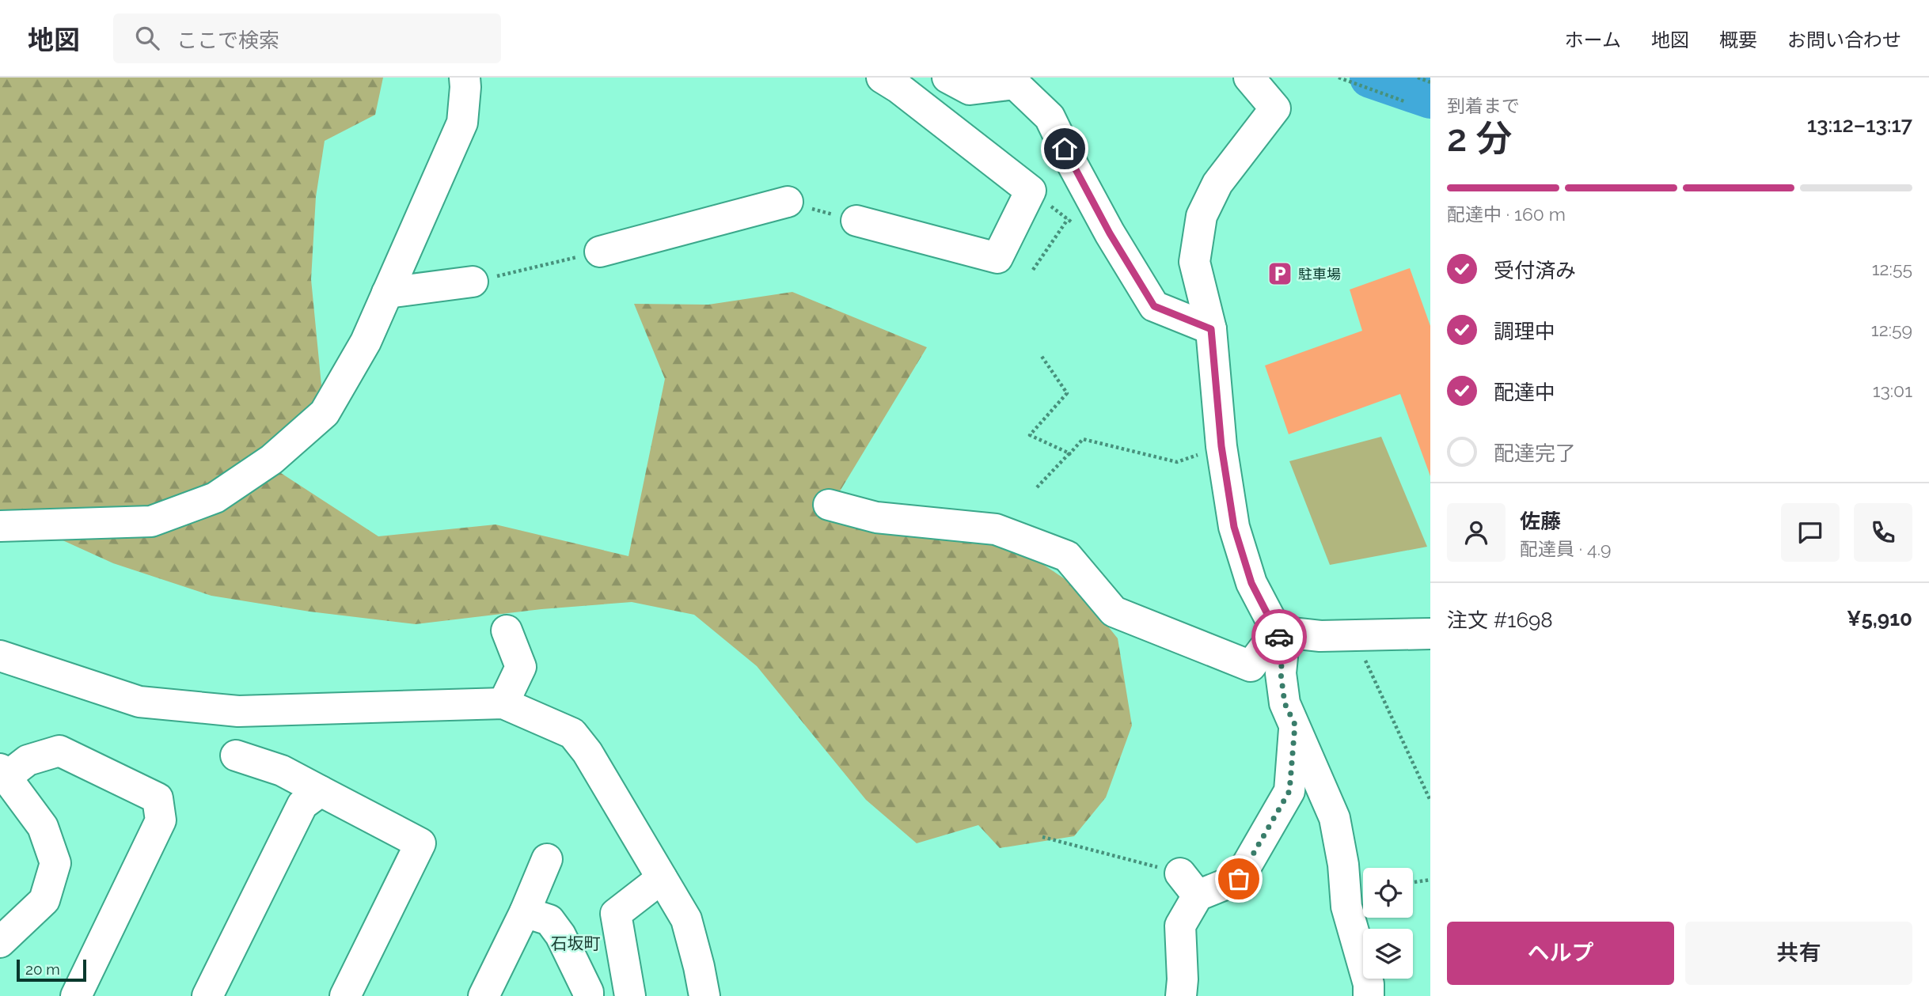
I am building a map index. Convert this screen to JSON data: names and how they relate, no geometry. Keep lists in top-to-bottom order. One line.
{"districts":["石坂町"],"places":{"parking":["駐車場"]},"scale_bar":"20 m","page":{"header":"地図","search":"ここで検索","nav":["ホーム","地図","概要","お問い合わせ"],"heading":["2 分","到着まで","13:12–13:17"],"panel":["佐藤","配達員 · 4.9","注文 #1698","¥5,910"],"bar":"配達中 · 160 m","list":[["受付済み","12:55"],["調理中","12:59"],["配達中","13:01"],"配達完了"],"buttons":["ヘルプ","共有"],"scale":"20 m"}}
